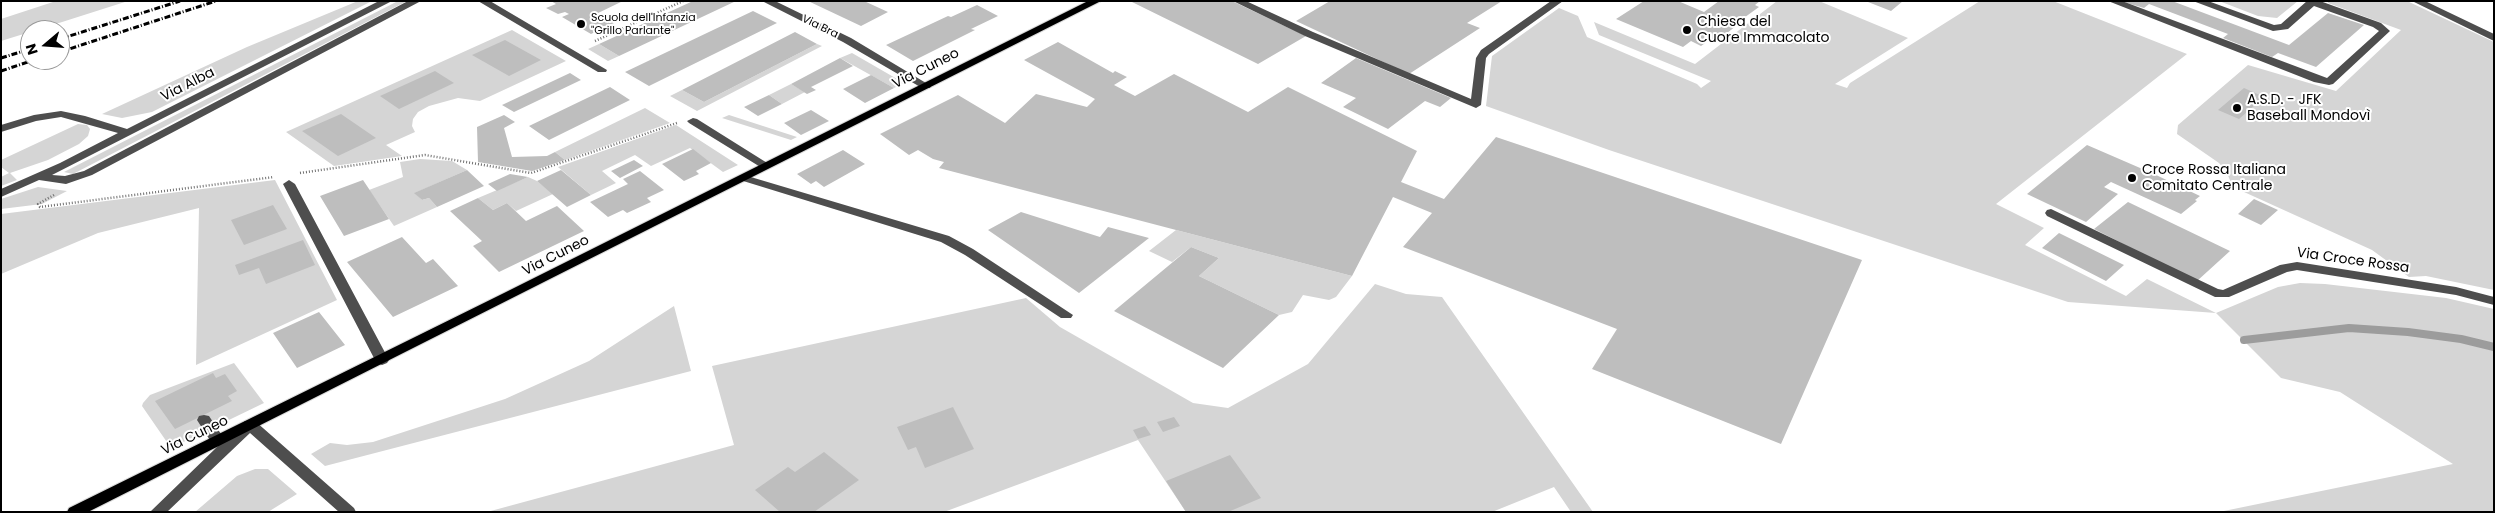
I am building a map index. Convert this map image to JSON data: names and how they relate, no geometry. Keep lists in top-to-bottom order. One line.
{"streets":{"main road":["Via Cuneo"],"street":["Via Bra","Via Alba","Via Croce Rossa"]},"crossings":[["Via Bra","Via Cuneo"]],"places":["Scuola dell'Infanzia \"Grillo Parlante\"","Chiesa del Cuore Immacolato","A.S.D. - JFK Baseball Mondovì","Croce Rossa Italiana Comitato Centrale"],"north":"left"}
